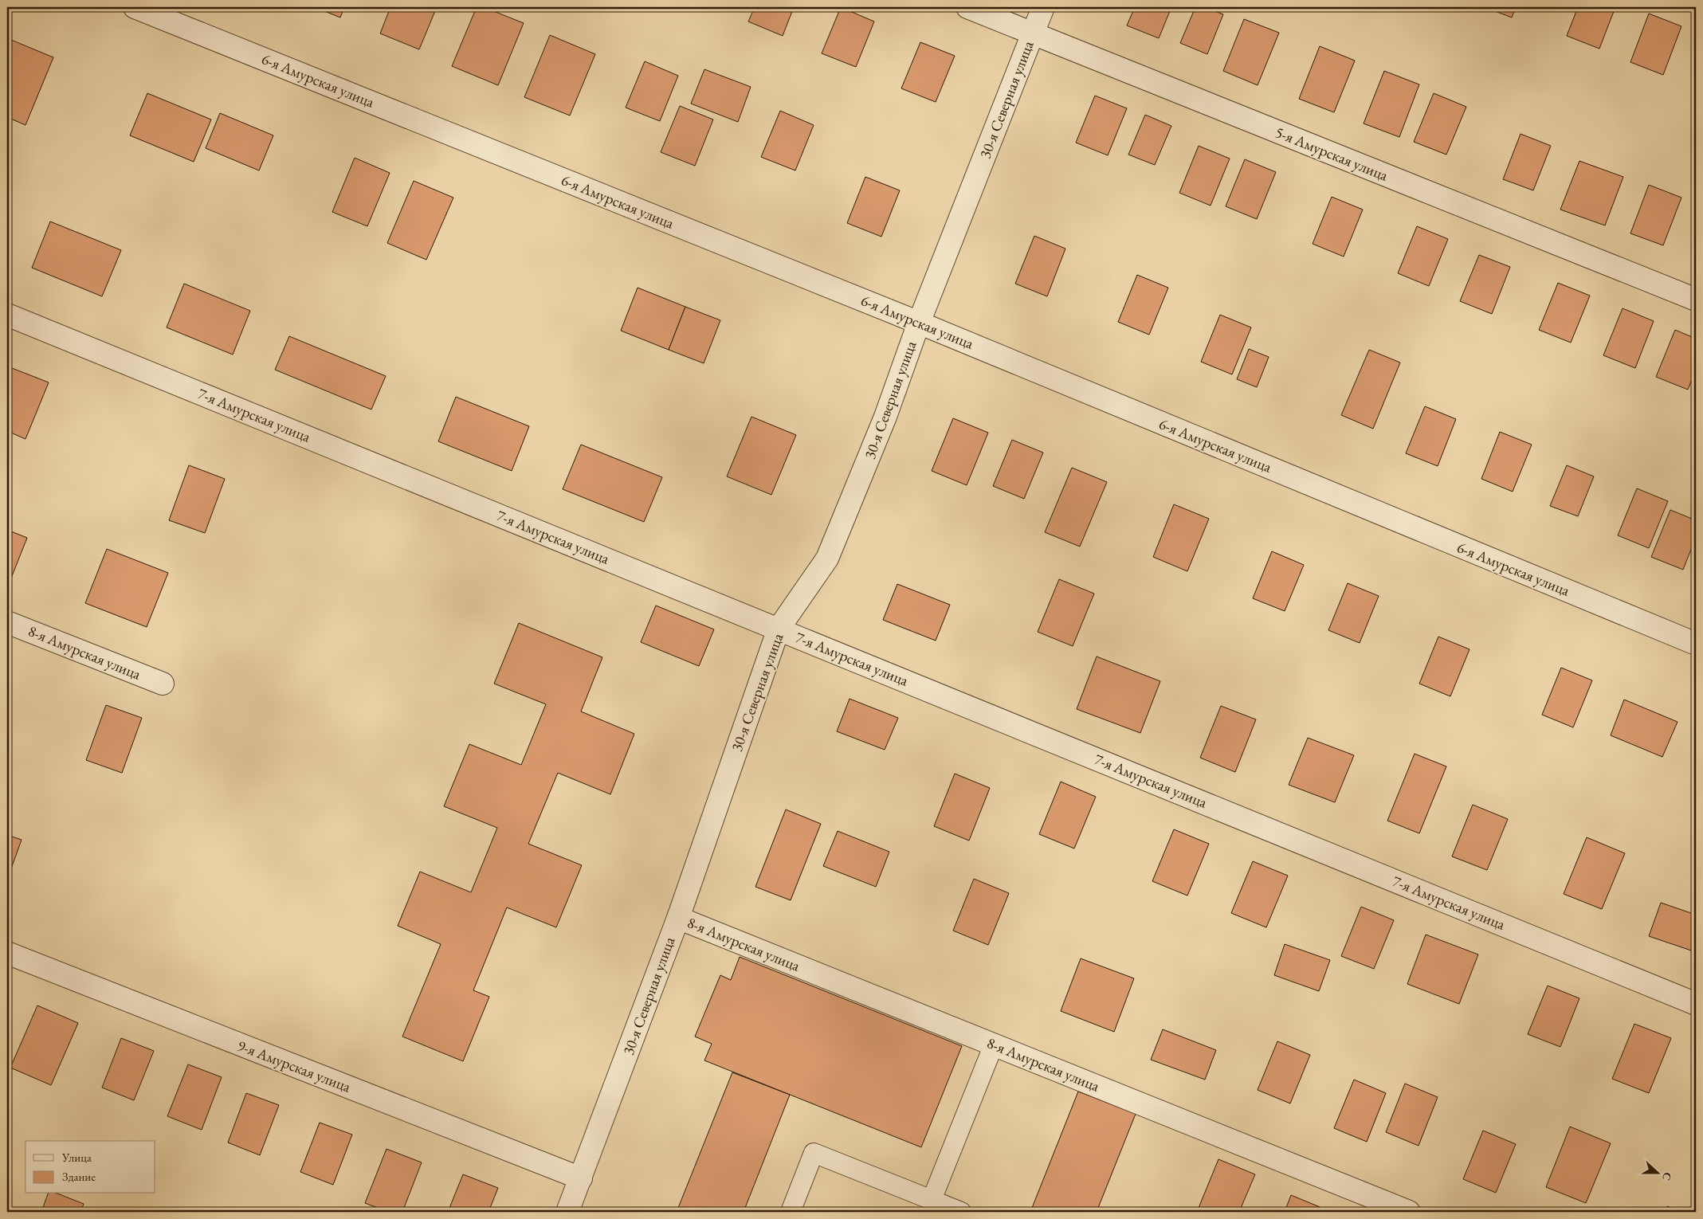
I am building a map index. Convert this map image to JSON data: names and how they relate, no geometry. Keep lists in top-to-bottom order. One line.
{"streets":{"street":["6-я Амурская улица","30-я Северная улица","5-я Амурская улица","7-я Амурская улица","8-я Амурская улица","9-я Амурская улица"]},"crossings":[["6-я Амурская улица","30-я Северная улица"],["30-я Северная улица","5-я Амурская улица"],["30-я Северная улица","7-я Амурская улица"],["30-я Северная улица","8-я Амурская улица"],["30-я Северная улица","9-я Амурская улица"]],"legend":["Улица","Здание"],"north":"right"}
